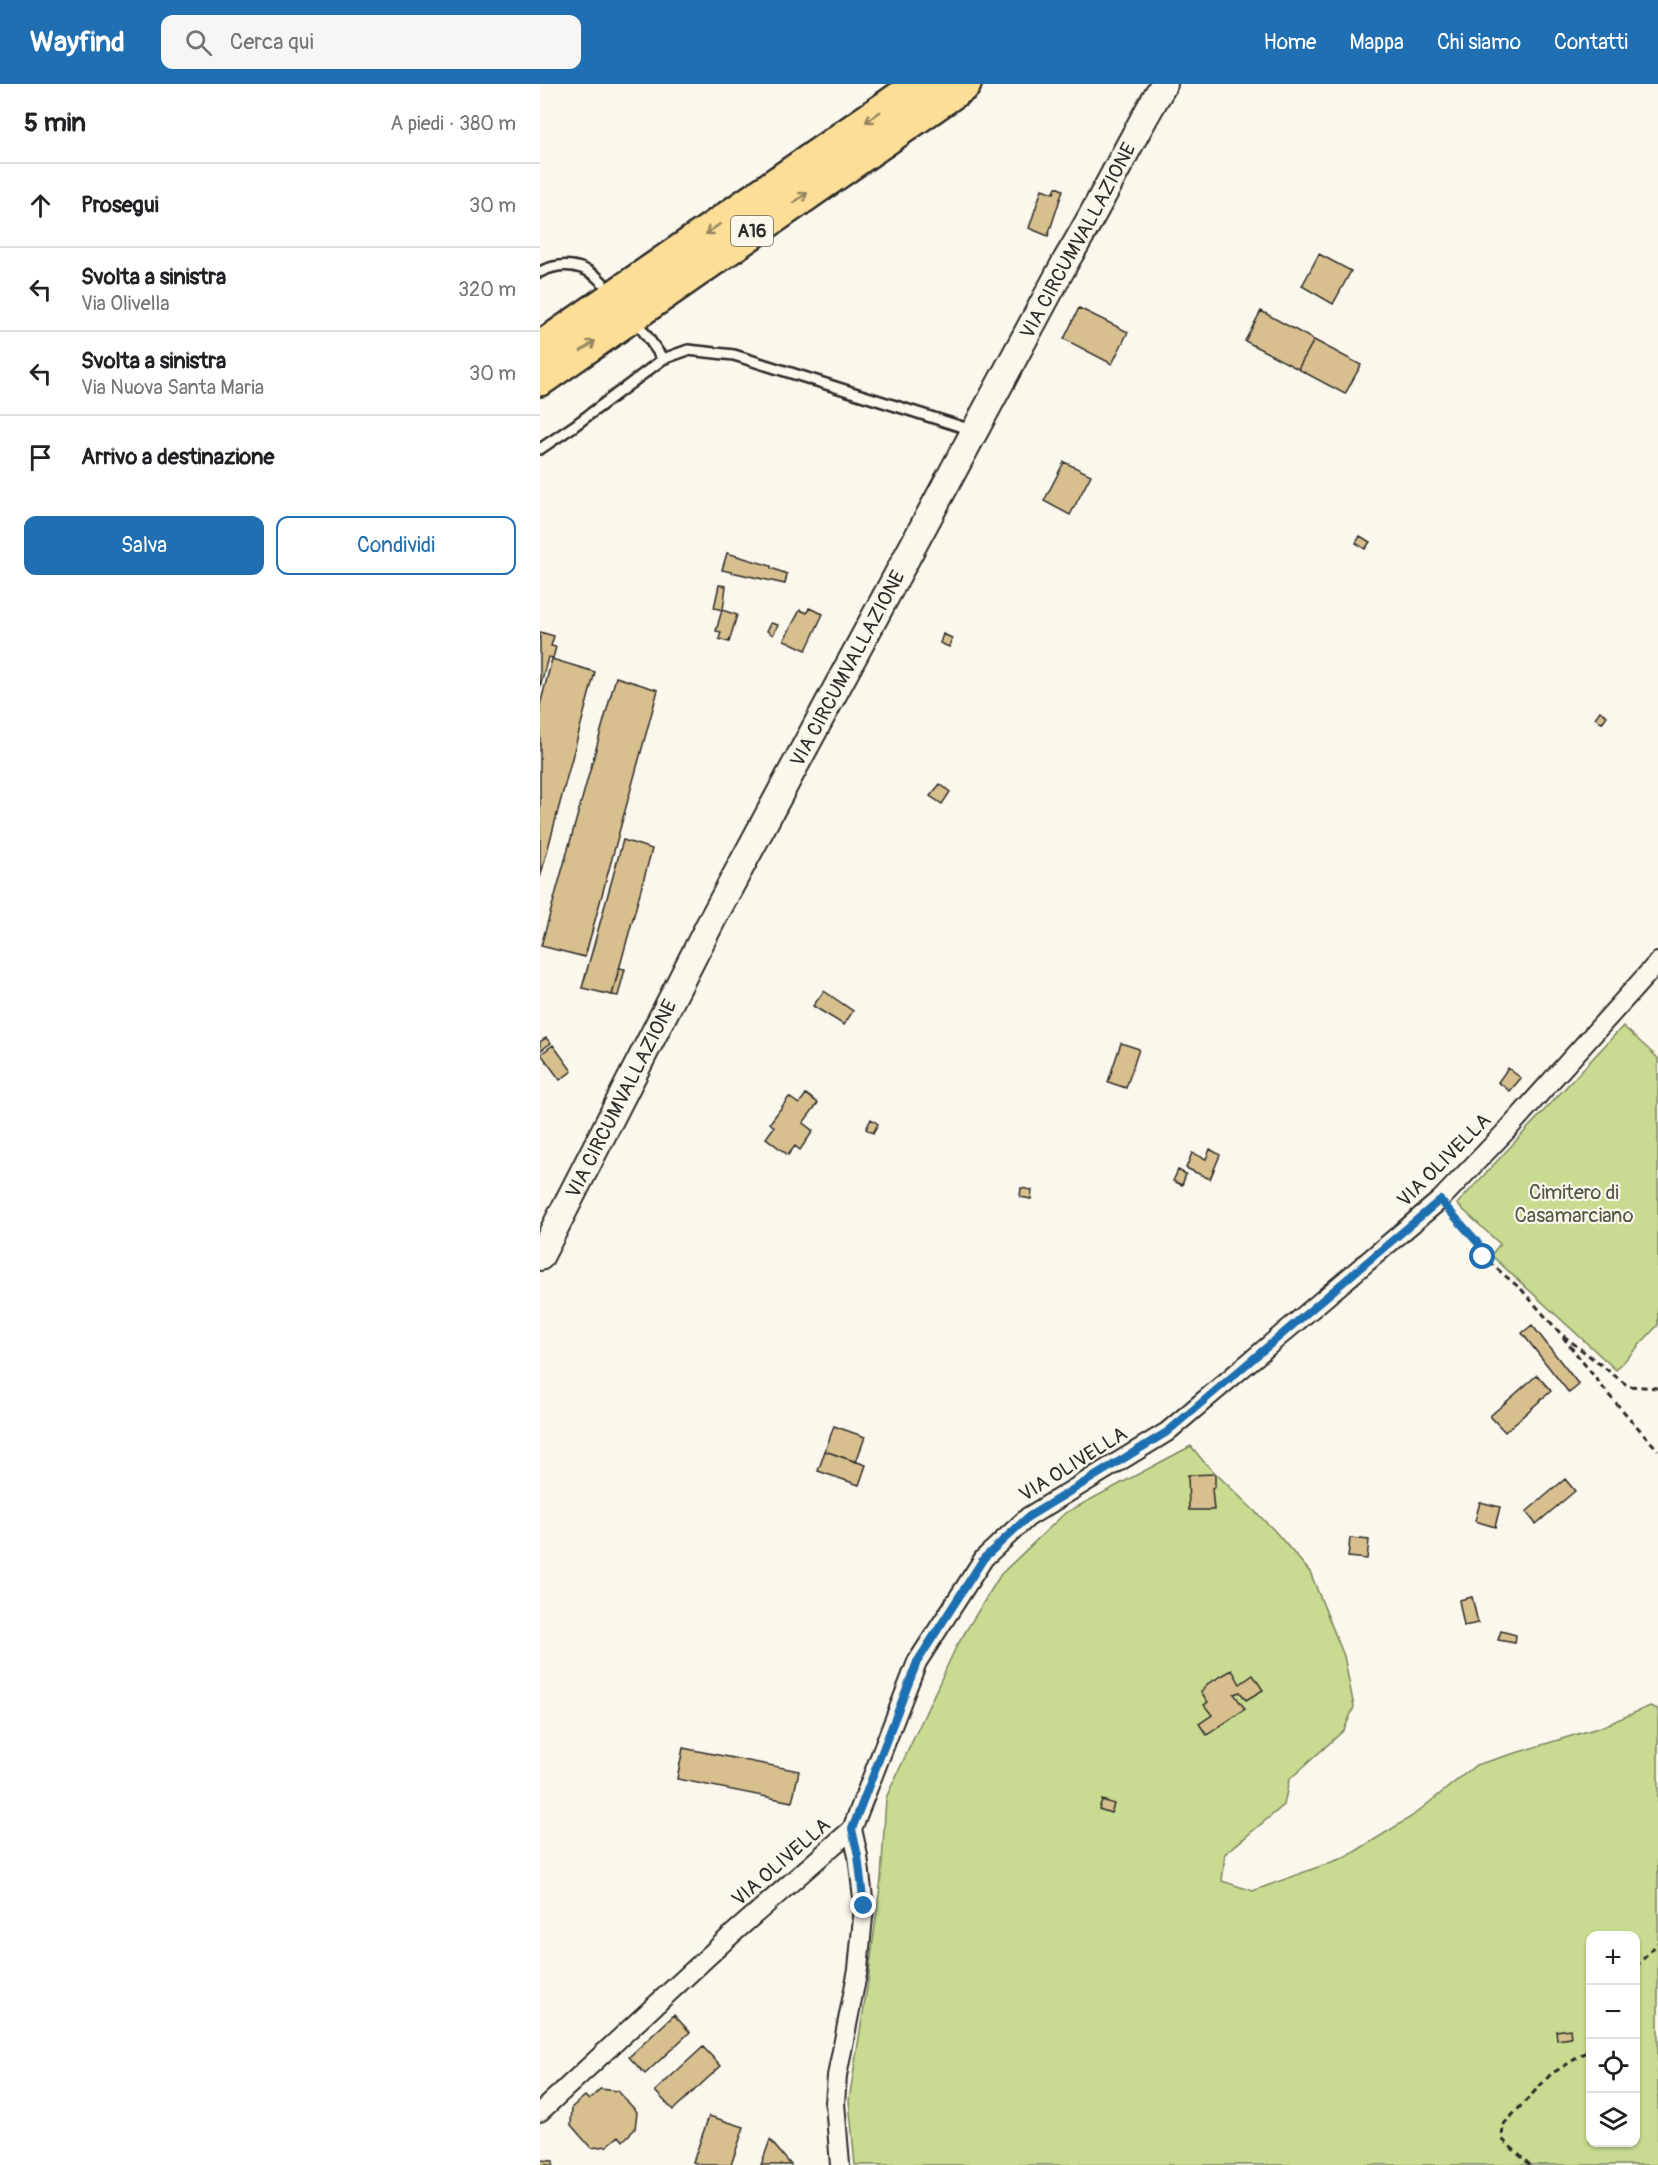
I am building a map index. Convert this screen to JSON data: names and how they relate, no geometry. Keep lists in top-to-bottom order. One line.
{"streets":{"highway":["A16"],"street":["VIA CIRCUMVALLAZIONE","VIA OLIVELLA"]},"parks":["Cimitero di Casamarciano"],"page":{"header":"Wayfind","search":"Cerca qui","nav":["Home","Mappa","Chi siamo","Contatti"],"heading":["5 min","A piedi · 380 m"],"list":[["Prosegui","30 m"],["Svolta a sinistra","Via Olivella","320 m"],["Svolta a sinistra","Via Nuova Santa Maria","30 m"],"Arrivo a destinazione"],"buttons":["Salva","Condividi"],"map_buttons":["+","−"]}}
